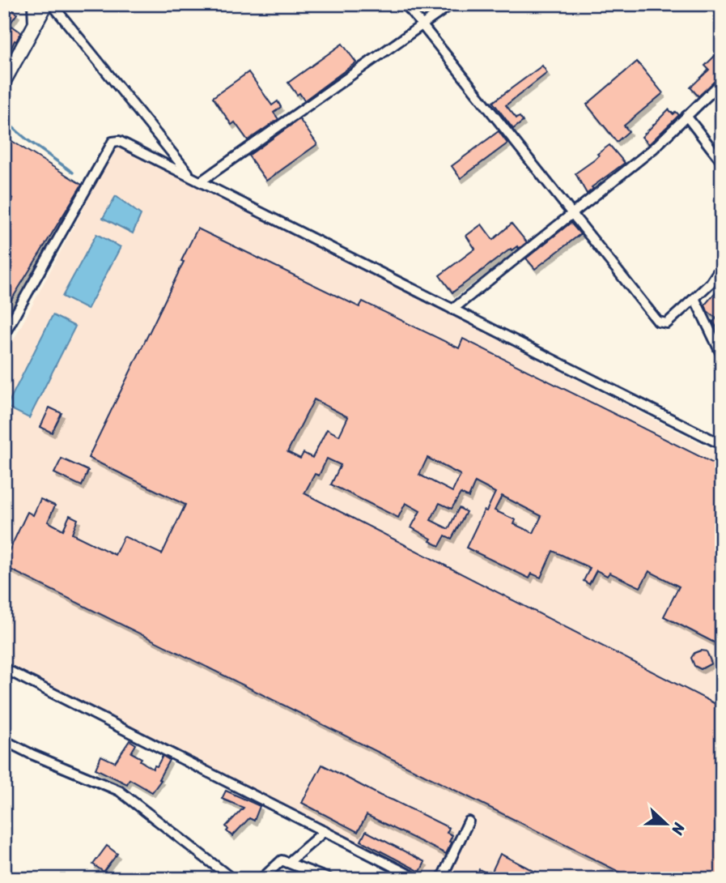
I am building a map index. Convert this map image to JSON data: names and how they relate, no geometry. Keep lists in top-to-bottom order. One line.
{"north":"right"}
